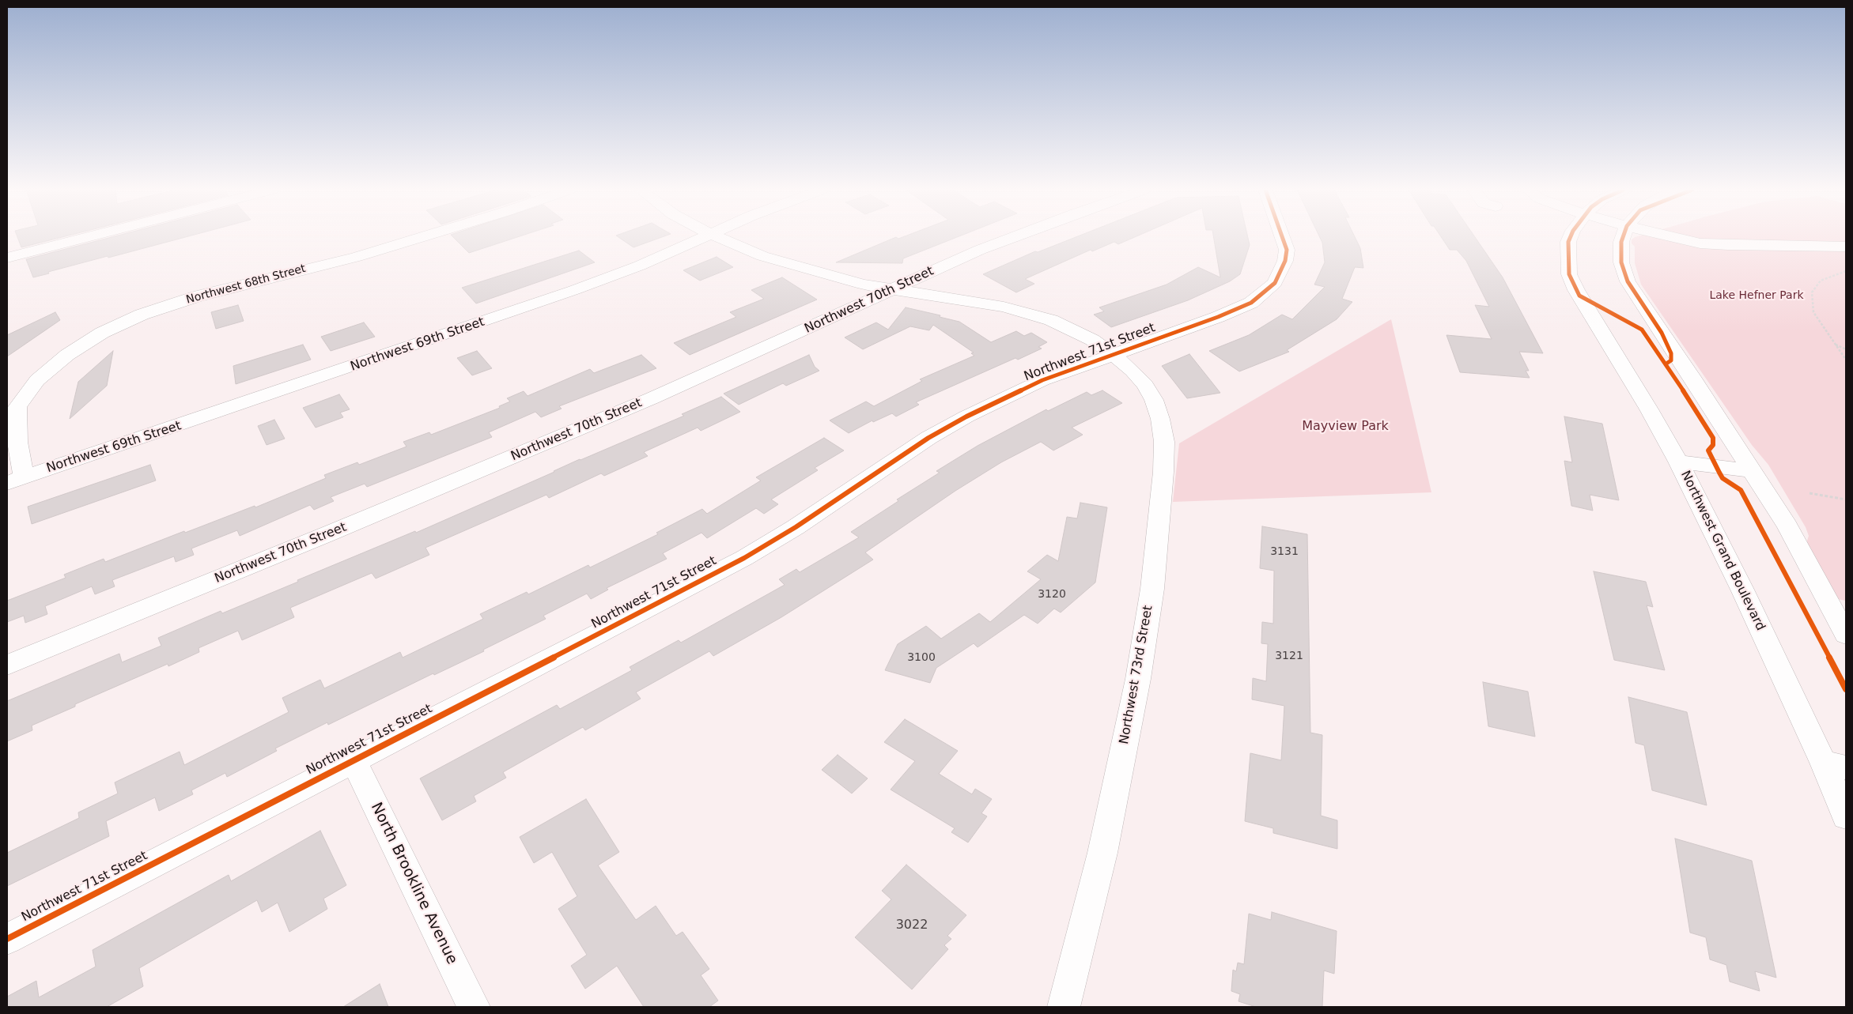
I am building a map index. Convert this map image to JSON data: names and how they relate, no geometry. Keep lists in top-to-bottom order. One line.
{"streets":{"street":["Northwest 68th Street","Northwest 70th Street","Northwest 69th Street","Northwest 71st Street","Northwest Grand Boulevard","Northwest 73rd Street","North Brookline Avenue"]},"crossings":[["Northwest 68th Street","Northwest 69th Street"],["Northwest 70th Street","Northwest 73rd Street"],["Northwest 71st Street","Northwest 73rd Street"],["Northwest 71st Street","North Brookline Avenue"]],"parks":["Lake Hefner Park","Mayview Park"],"house_numbers":["3131","3120","3121","3100","3022"]}
